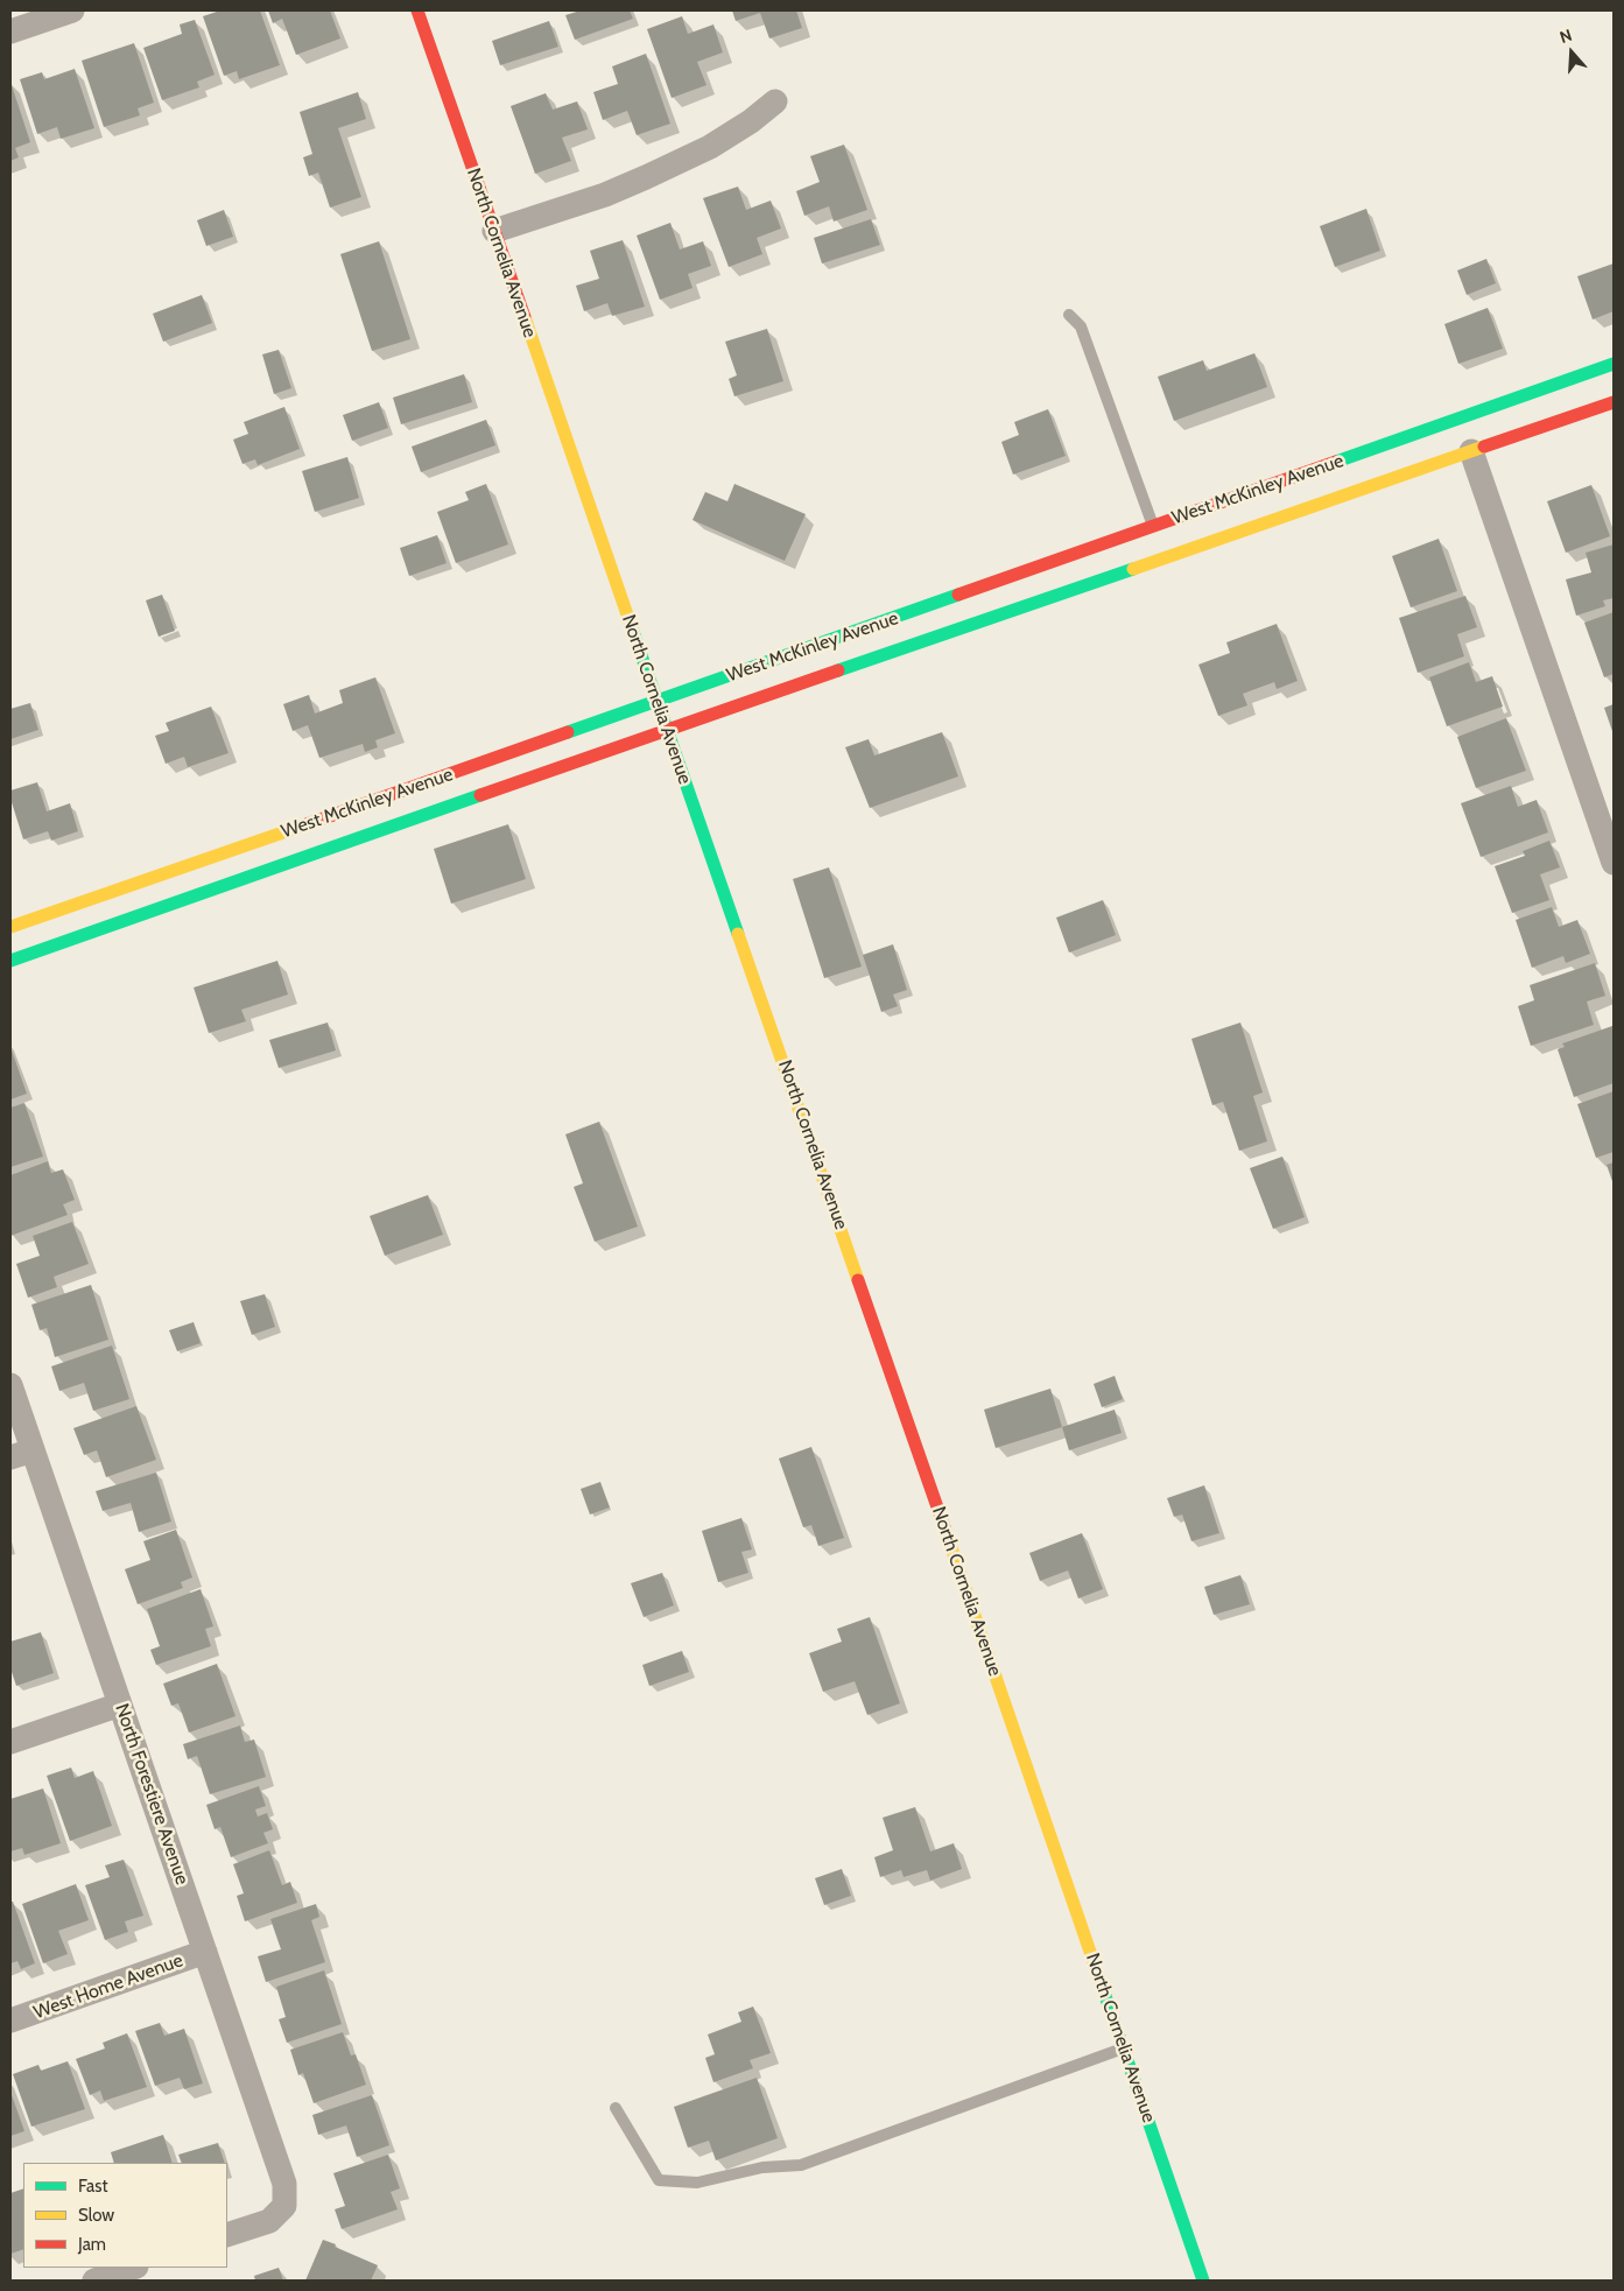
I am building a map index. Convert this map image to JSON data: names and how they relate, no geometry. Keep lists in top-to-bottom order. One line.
{"streets":{"main road":["North Cornelia Avenue","West McKinley Avenue"],"street":["North Forestiere Avenue","West Home Avenue"]},"crossings":[["North Cornelia Avenue","West McKinley Avenue"],["North Forestiere Avenue","West Home Avenue"]],"legend":["Fast","Slow","Jam"],"north":"top"}
